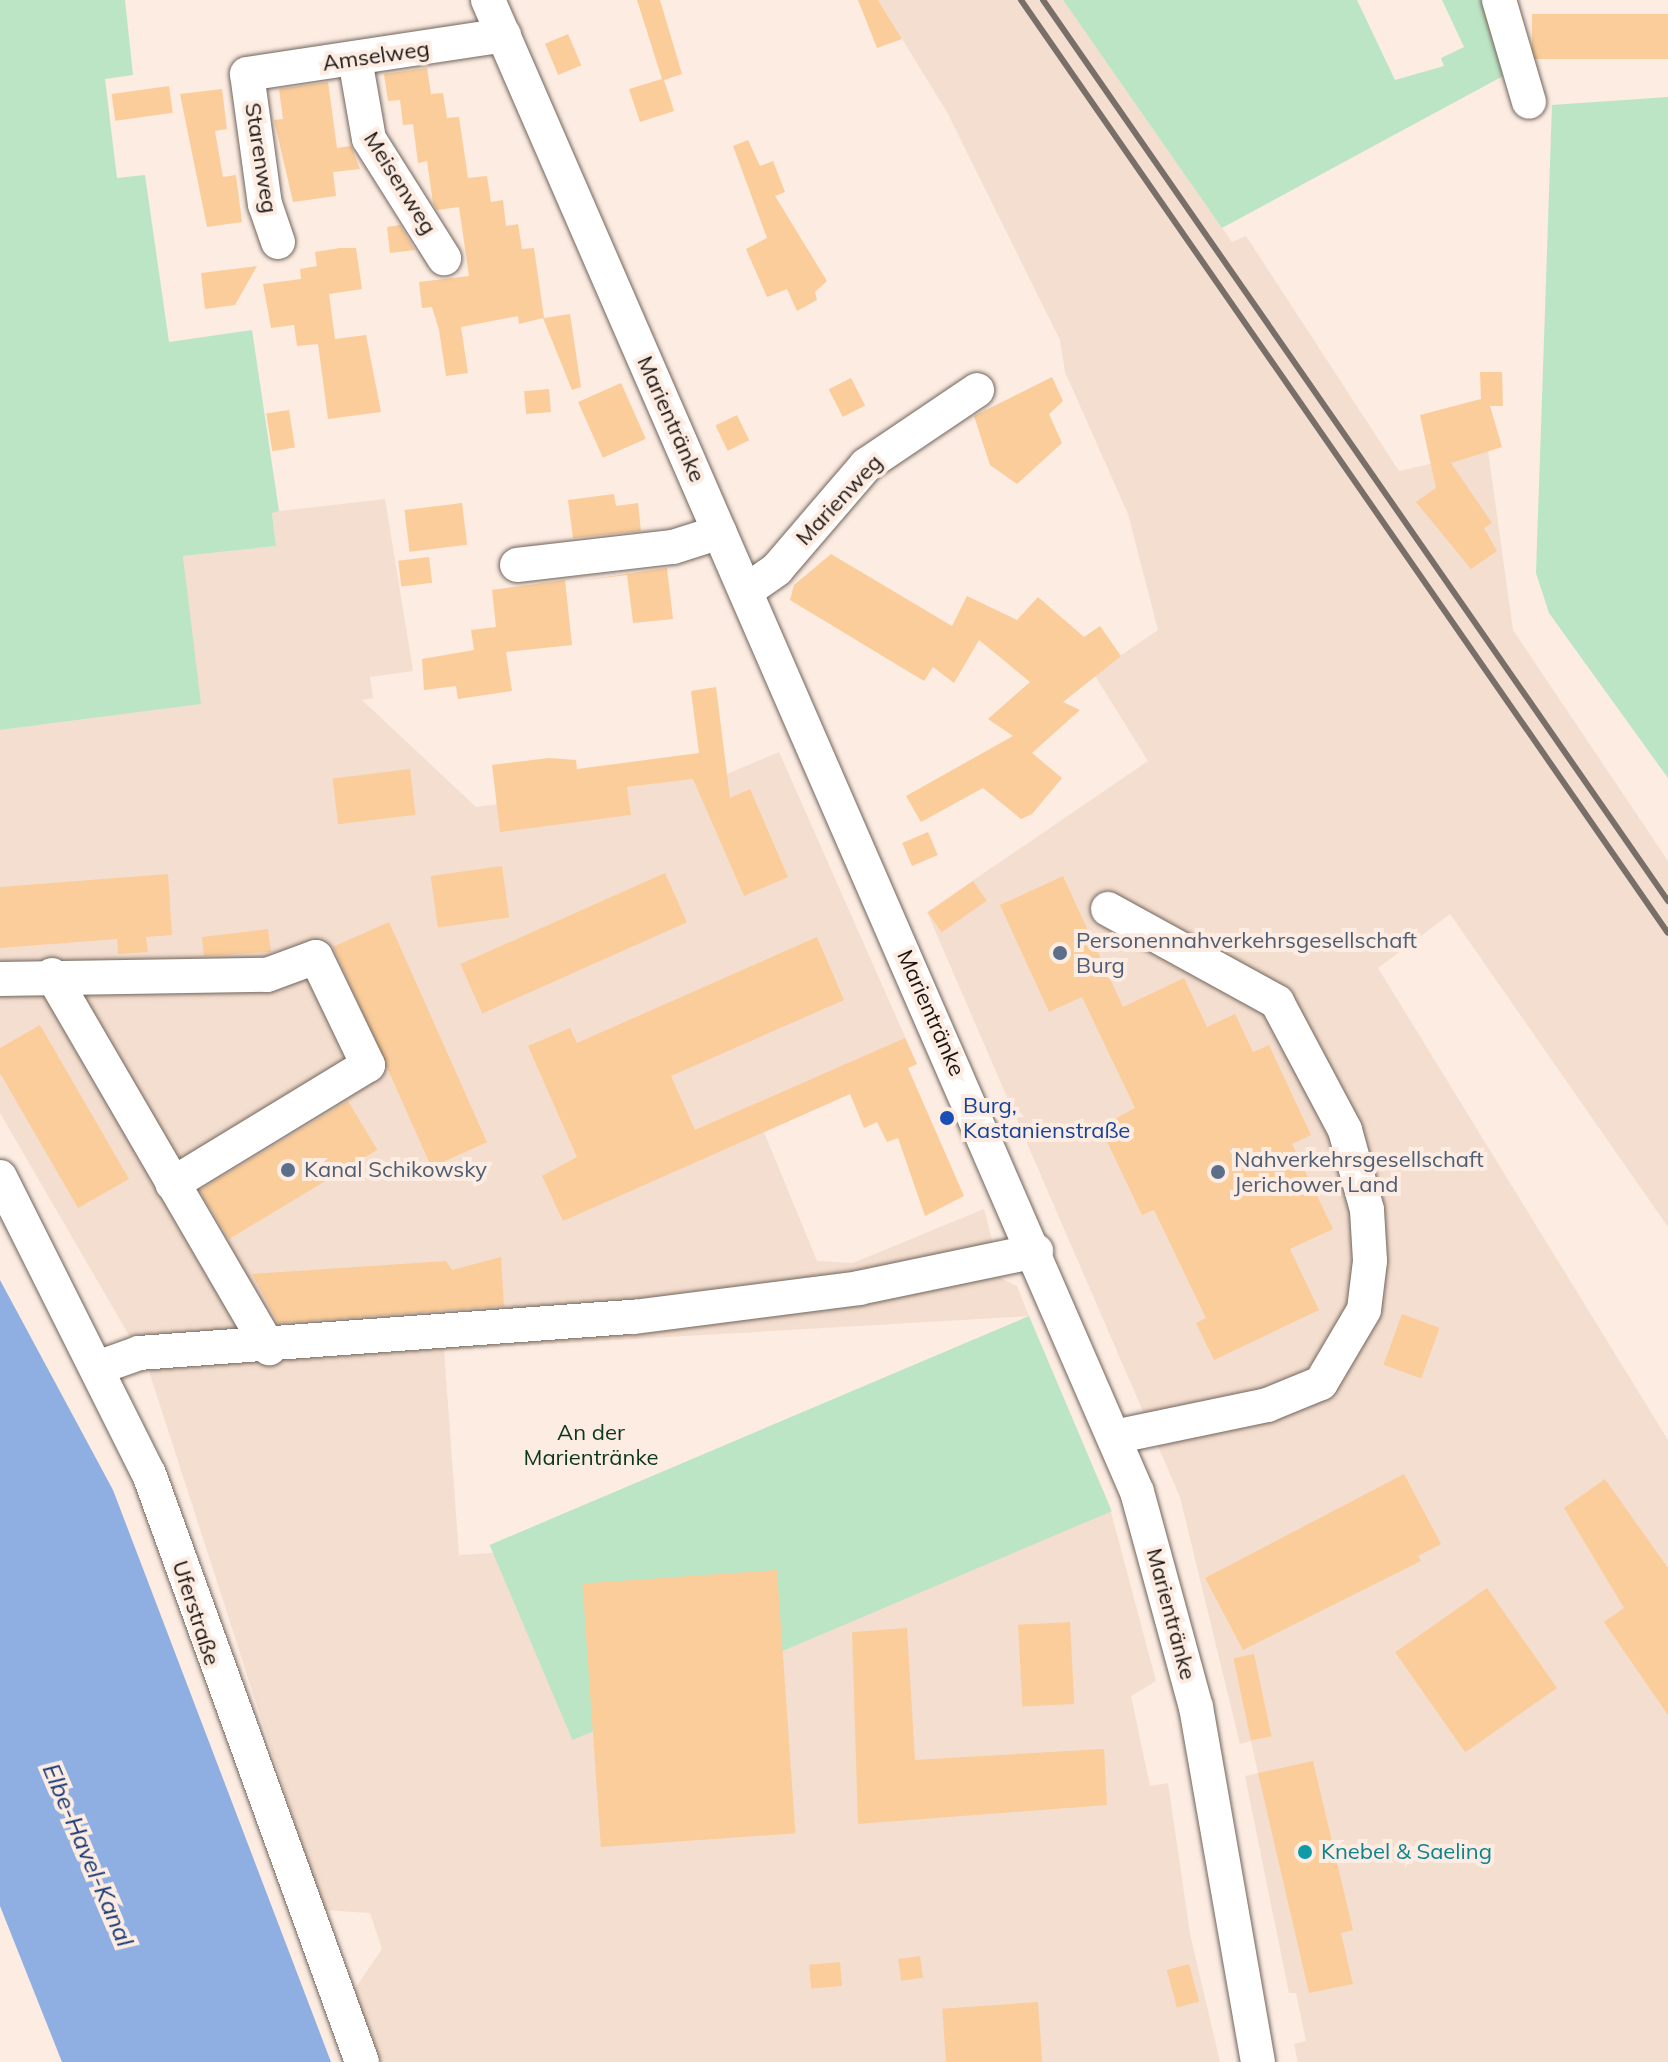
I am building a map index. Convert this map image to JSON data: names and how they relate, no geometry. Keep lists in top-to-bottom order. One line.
{"streets":{"street":["Amselweg","Starenweg","Meisenweg","Marientränke","Marienweg","Uferstraße"]},"crossings":[["Amselweg","Starenweg"],["Amselweg","Meisenweg"],["Amselweg","Marientränke"],["Marientränke","Marienweg"]],"water":["Elbe-Havel-Kanal"],"parks":["An der Marientränke"],"places":["Personennahverkehrsgesellschaft Burg","Burg, Kastanienstraße","Kanal Schikowsky","Nahverkehrsgesellschaft Jerichower Land","Knebel & Saeling"]}
